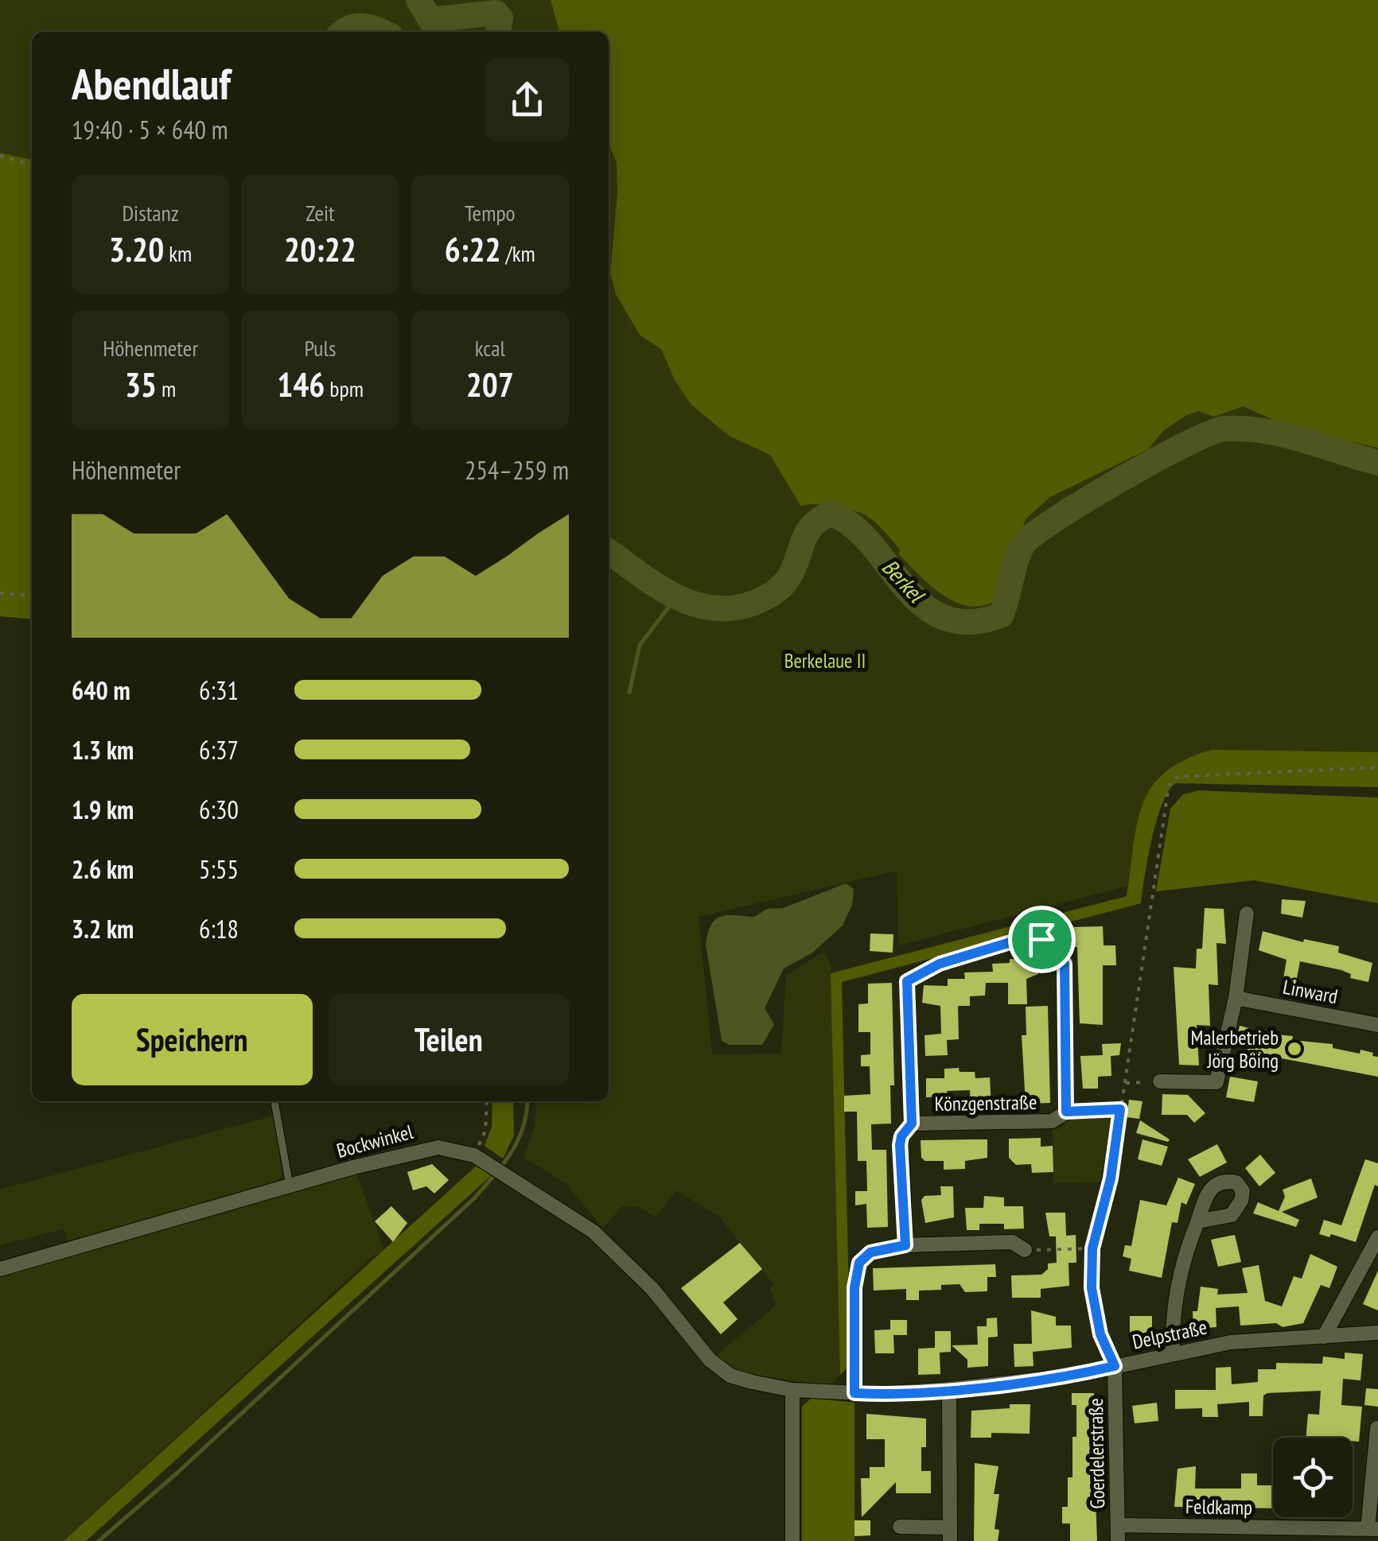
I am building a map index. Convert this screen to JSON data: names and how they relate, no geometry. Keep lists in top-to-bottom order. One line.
{"streets":{"street":["Linward","Könzgenstraße","Bockwinkel","Delpstraße","Goerdelerstraße","Feldkamp"]},"crossings":[["Bockwinkel","Delpstraße"],["Delpstraße","Goerdelerstraße"],["Goerdelerstraße","Feldkamp"]],"water":["Berkel"],"parks":["Berkelaue II"],"places":["Malerbetrieb Jörg Böing"],"page":{"heading":["Abendlauf","19:40 · 5 × 640 m"],"stats":[["Distanz","3.20 km"],["Zeit","20:22"],["Tempo","6:22 /km"],["Höhenmeter","35 m"],["Puls","146 bpm"],["kcal","207"]],"chart":["Höhenmeter","254–259 m"],"list":[{"name":"640 m","note":"6:31"},{"name":"1.3 km","note":"6:37"},{"name":"1.9 km","note":"6:30"},{"name":"2.6 km","note":"5:55"},{"name":"3.2 km","note":"6:18"}],"buttons":["Speichern","Teilen"]}}
